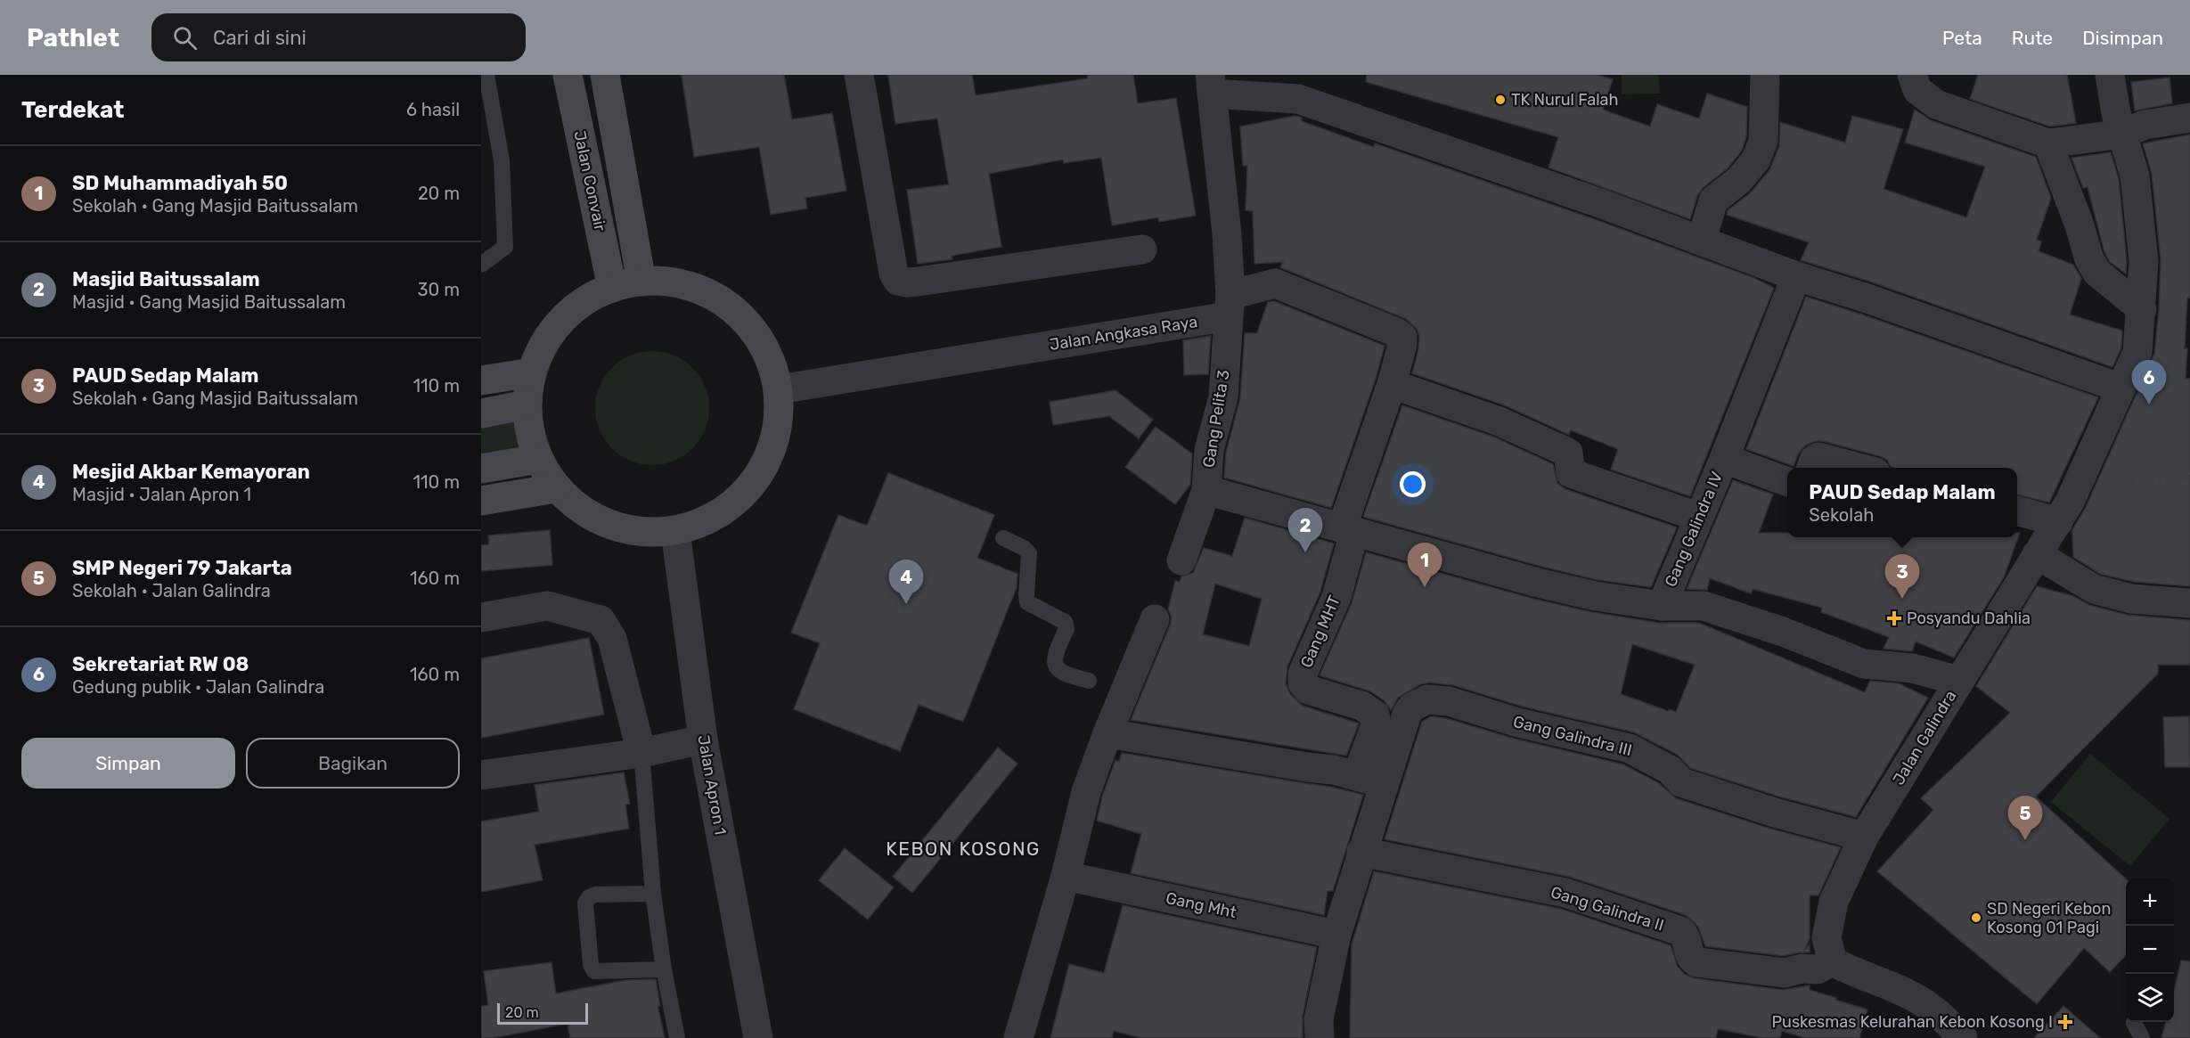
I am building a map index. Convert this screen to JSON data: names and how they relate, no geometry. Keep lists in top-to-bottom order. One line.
{"streets":{"street":["Jalan Convair","Jalan Angkasa Raya","Gang Pelita 3","Gang Galindra IV","Gang MHT","Gang Galindra III","Jalan Galindra","Jalan Apron 1","Gang Mht","Gang Galindra II"]},"crossings":[["Jalan Angkasa Raya","Gang Pelita 3"],["Jalan Angkasa Raya","Gang MHT"],["Gang Galindra III","Jalan Galindra"],["Jalan Galindra","Gang Galindra II"]],"districts":["KEBON KOSONG"],"places":{"other":["TK Nurul Falah","SD Negeri Kebon Kosong 01 Pagi"],"health":["Posyandu Dahlia","Puskesmas Kelurahan Kebon Kosong I"]},"scale_bar":"20 m","page":{"header":"Pathlet","search":"Cari di sini","nav":["Peta","Rute","Disimpan"],"heading":["Terdekat","6 hasil"],"list":[{"mark":"1","name":"SD Muhammadiyah 50","note":"Sekolah · Gang Masjid Baitussalam","value":"20 m"},{"mark":"2","name":"Masjid Baitussalam","note":"Masjid · Gang Masjid Baitussalam","value":"30 m"},{"mark":"3","name":"PAUD Sedap Malam","note":"Sekolah · Gang Masjid Baitussalam","value":"110 m"},{"mark":"4","name":"Mesjid Akbar Kemayoran","note":"Masjid · Jalan Apron 1","value":"110 m"},{"mark":"5","name":"SMP Negeri 79 Jakarta","note":"Sekolah · Jalan Galindra","value":"160 m"},{"mark":"6","name":"Sekretariat RW 08","note":"Gedung publik · Jalan Galindra","value":"160 m"}],"pins":["6","2","1","3","4","5"],"popup":["PAUD Sedap Malam","Sekolah"],"buttons":["Simpan","Bagikan"],"map_buttons":["+","−"],"scale":"20 m"}}
